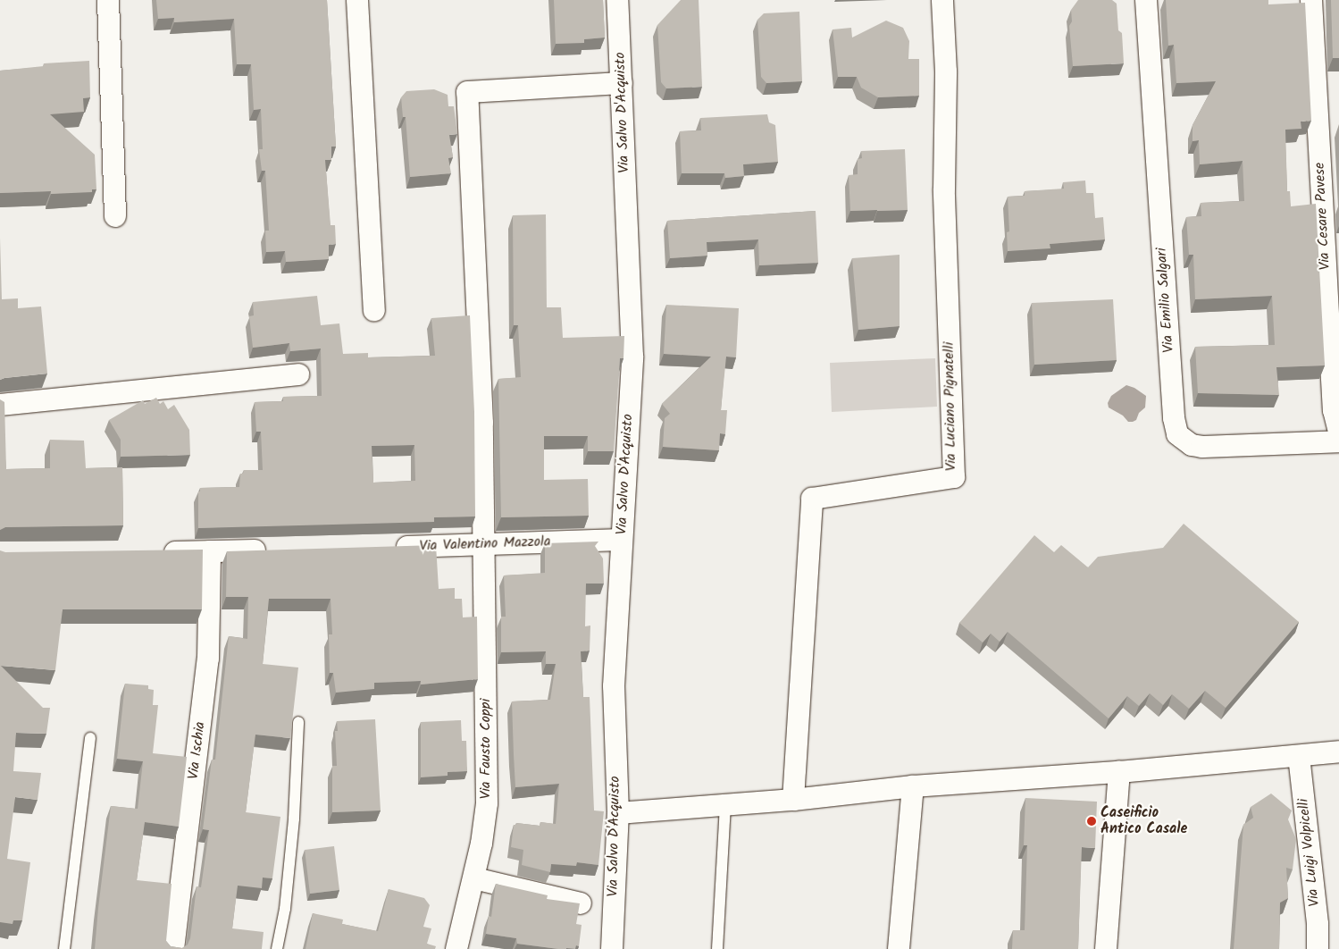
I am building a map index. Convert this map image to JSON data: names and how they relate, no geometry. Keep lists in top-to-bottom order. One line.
{"streets":{"street":["Via Salvo D'Acquisto","Via Cesare Pavese","Via Emilio Salgari","Via Luciano Pignatelli","Via Valentino Mazzola","Via Fausto Coppi","Via Ischia","Via Luigi Volpicelli"]},"crossings":[["Via Salvo D'Acquisto","Via Valentino Mazzola"],["Via Salvo D'Acquisto","Via Fausto Coppi"],["Via Valentino Mazzola","Via Fausto Coppi"]],"places":["Caseificio Antico Casale"]}
